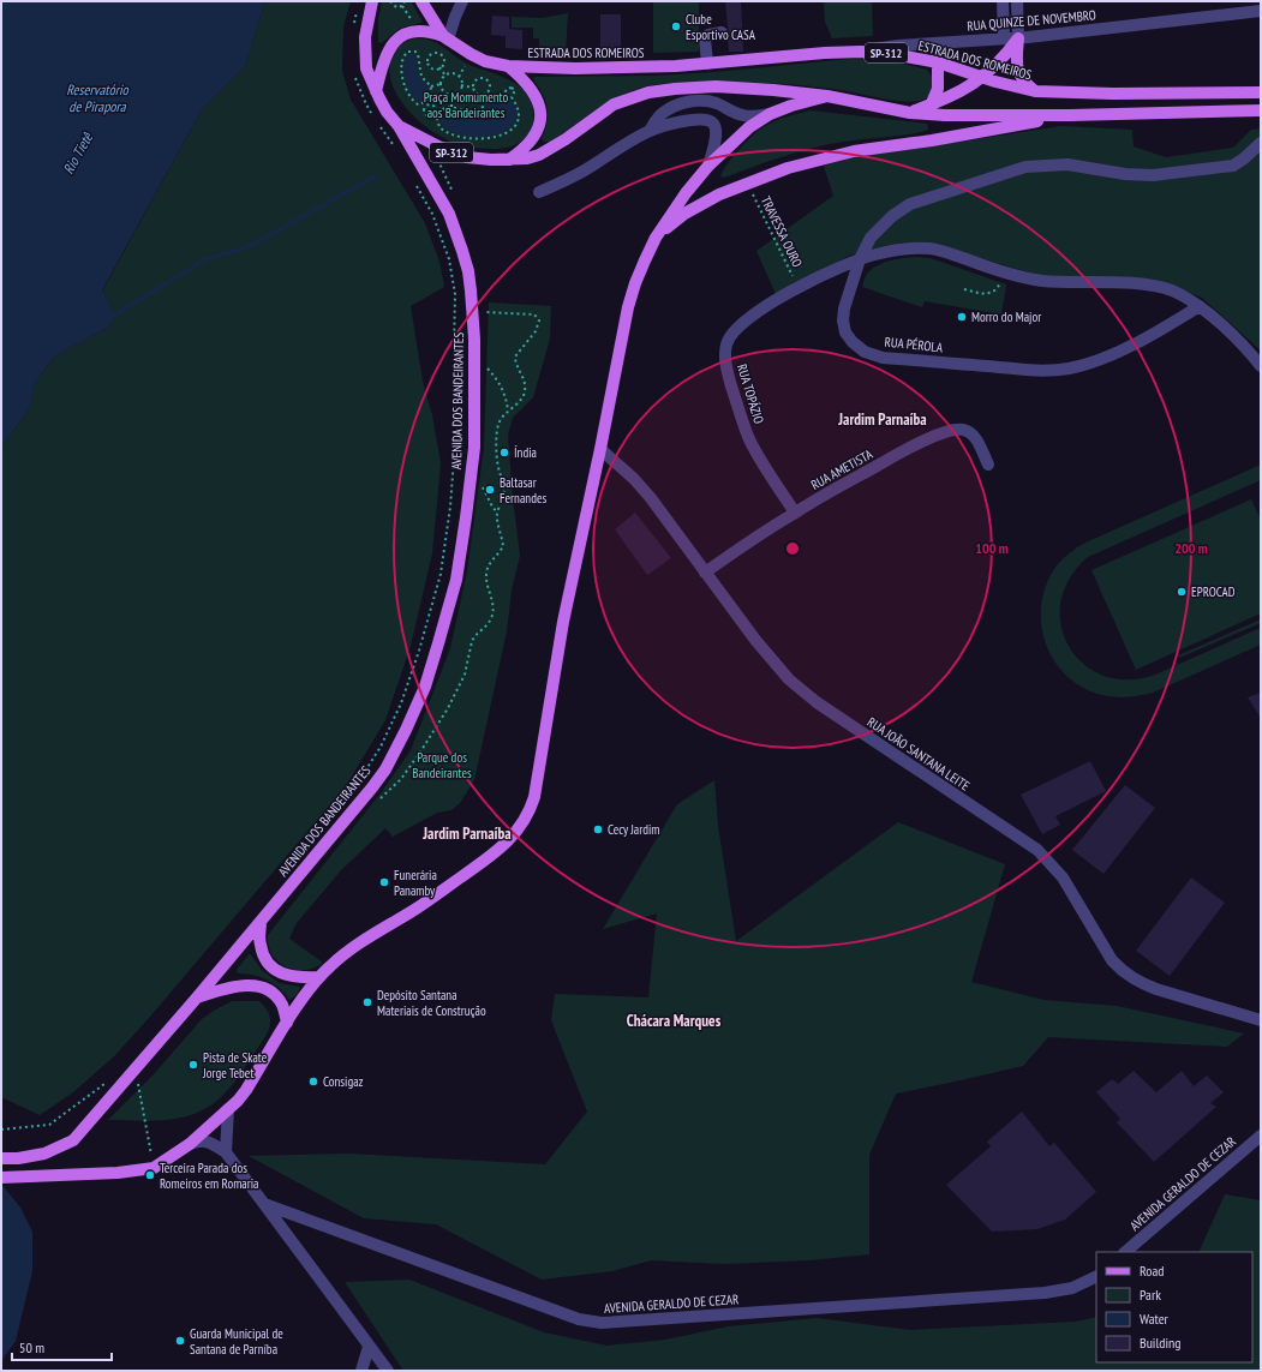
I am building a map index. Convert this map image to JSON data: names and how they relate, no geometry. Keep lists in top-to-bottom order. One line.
{"streets":{"main road":["ESTRADA DOS ROMEIROS","SP-312","AVENIDA DOS BANDEIRANTES"],"street":["RUA QUINZE DE NOVEMBRO","RUA PÉROLA","RUA TOPÁZIO","RUA AMETISTA","RUA JOÃO SANTANA LEITE","AVENIDA GERALDO DE CEZAR"],"path":["TRAVESSA OURO"]},"crossings":[["RUA QUINZE DE NOVEMBRO","ESTRADA DOS ROMEIROS"],["SP-312","AVENIDA DOS BANDEIRANTES"],["TRAVESSA OURO","RUA TOPÁZIO"],["RUA PÉROLA","RUA TOPÁZIO"],["RUA TOPÁZIO","RUA AMETISTA"],["RUA AMETISTA","RUA JOÃO SANTANA LEITE"]],"districts":["Jardim Parnaíba","Jardim Parnaíba","Chácara Marques"],"water":["Reservatório de Pirapora","Rio Tietê"],"parks":["Praça Momumento aos Bandeirantes","Parque dos Bandeirantes"],"places":["Clube Esportivo CASA","Morro do Major","Índia","Baltasar Fernandes","EPROCAD","Cecy Jardim","Funerária Panamby","Depósito Santana Materiais de Construção","Pista de Skate Jorge Tebet","Consigaz","Terceira Parada dos Romeiros em Romaria","Guarda Municipal de Santana de Parníba"],"legend":["Road","Park","Water","Building"],"scale_bar":"50 m","rings":["100 m","200 m"]}
